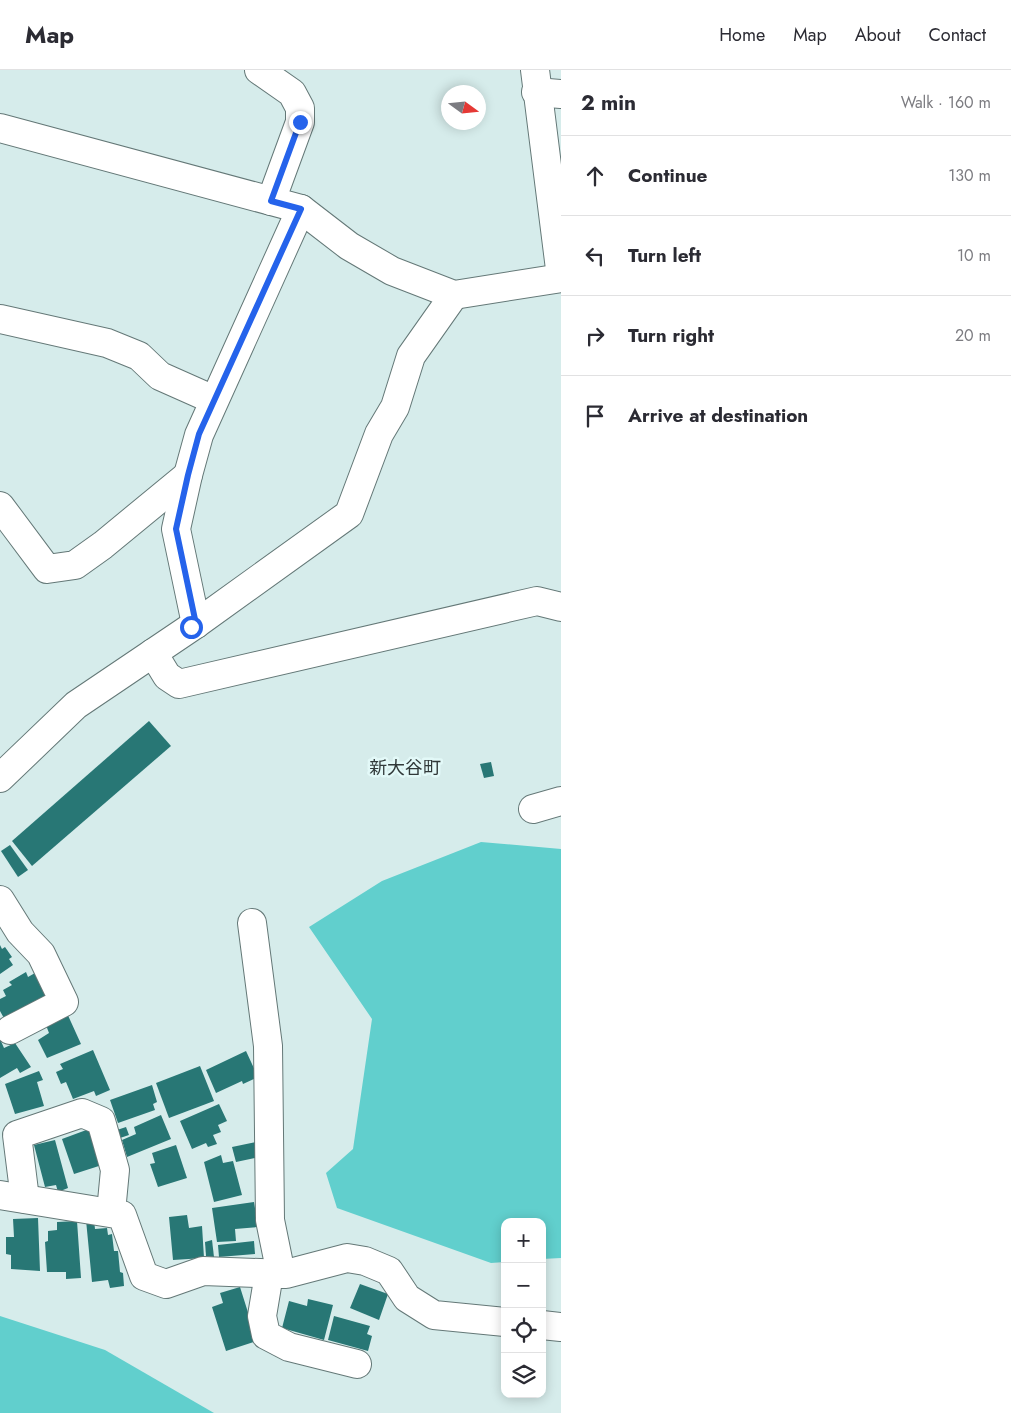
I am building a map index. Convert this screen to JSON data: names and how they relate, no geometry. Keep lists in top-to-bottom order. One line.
{"districts":["新大谷町"],"north":"right","page":{"header":"Map","nav":["Home","Map","About","Contact"],"heading":["2 min","Walk · 160 m"],"list":[["Continue","130 m"],["Turn left","10 m"],["Turn right","20 m"],"Arrive at destination"],"map_buttons":["+","−"]}}
